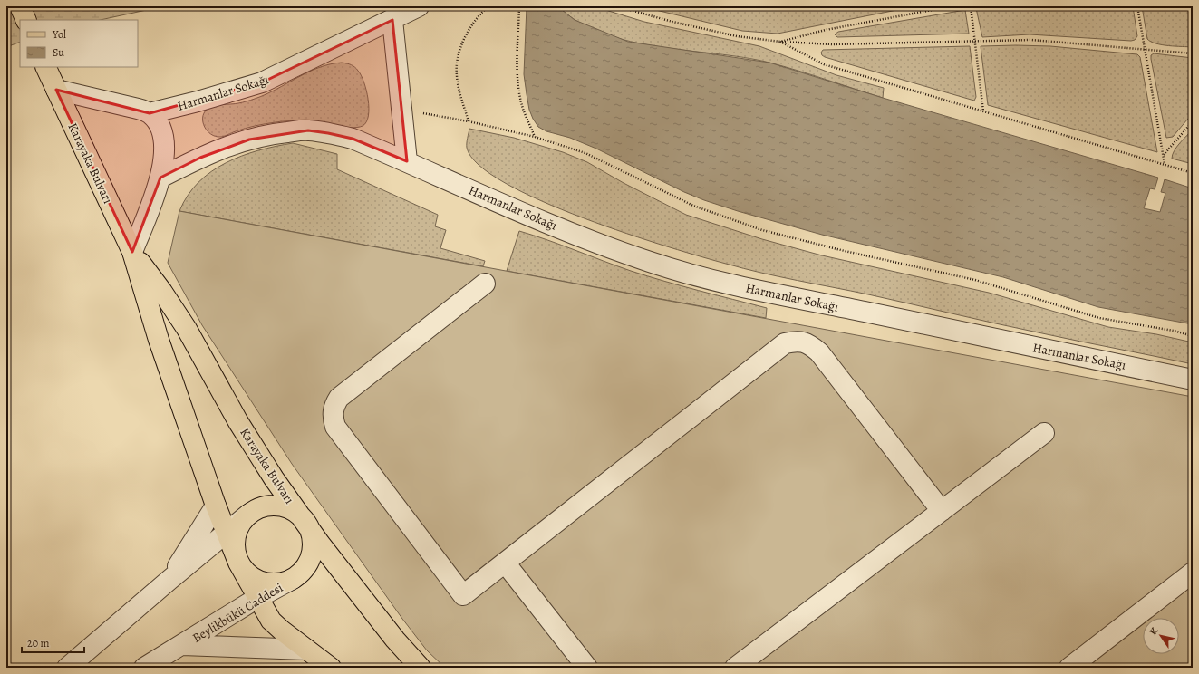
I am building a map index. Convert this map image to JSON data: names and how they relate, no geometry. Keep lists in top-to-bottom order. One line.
{"streets":{"main road":["Karayaka Bulvarı"],"street":["Harmanlar Sokağı","Beylikbükü Caddesi"]},"crossings":[["Karayaka Bulvarı","Beylikbükü Caddesi"]],"legend":["Yol","Su"],"scale_bar":"20 m","north":"top left"}
